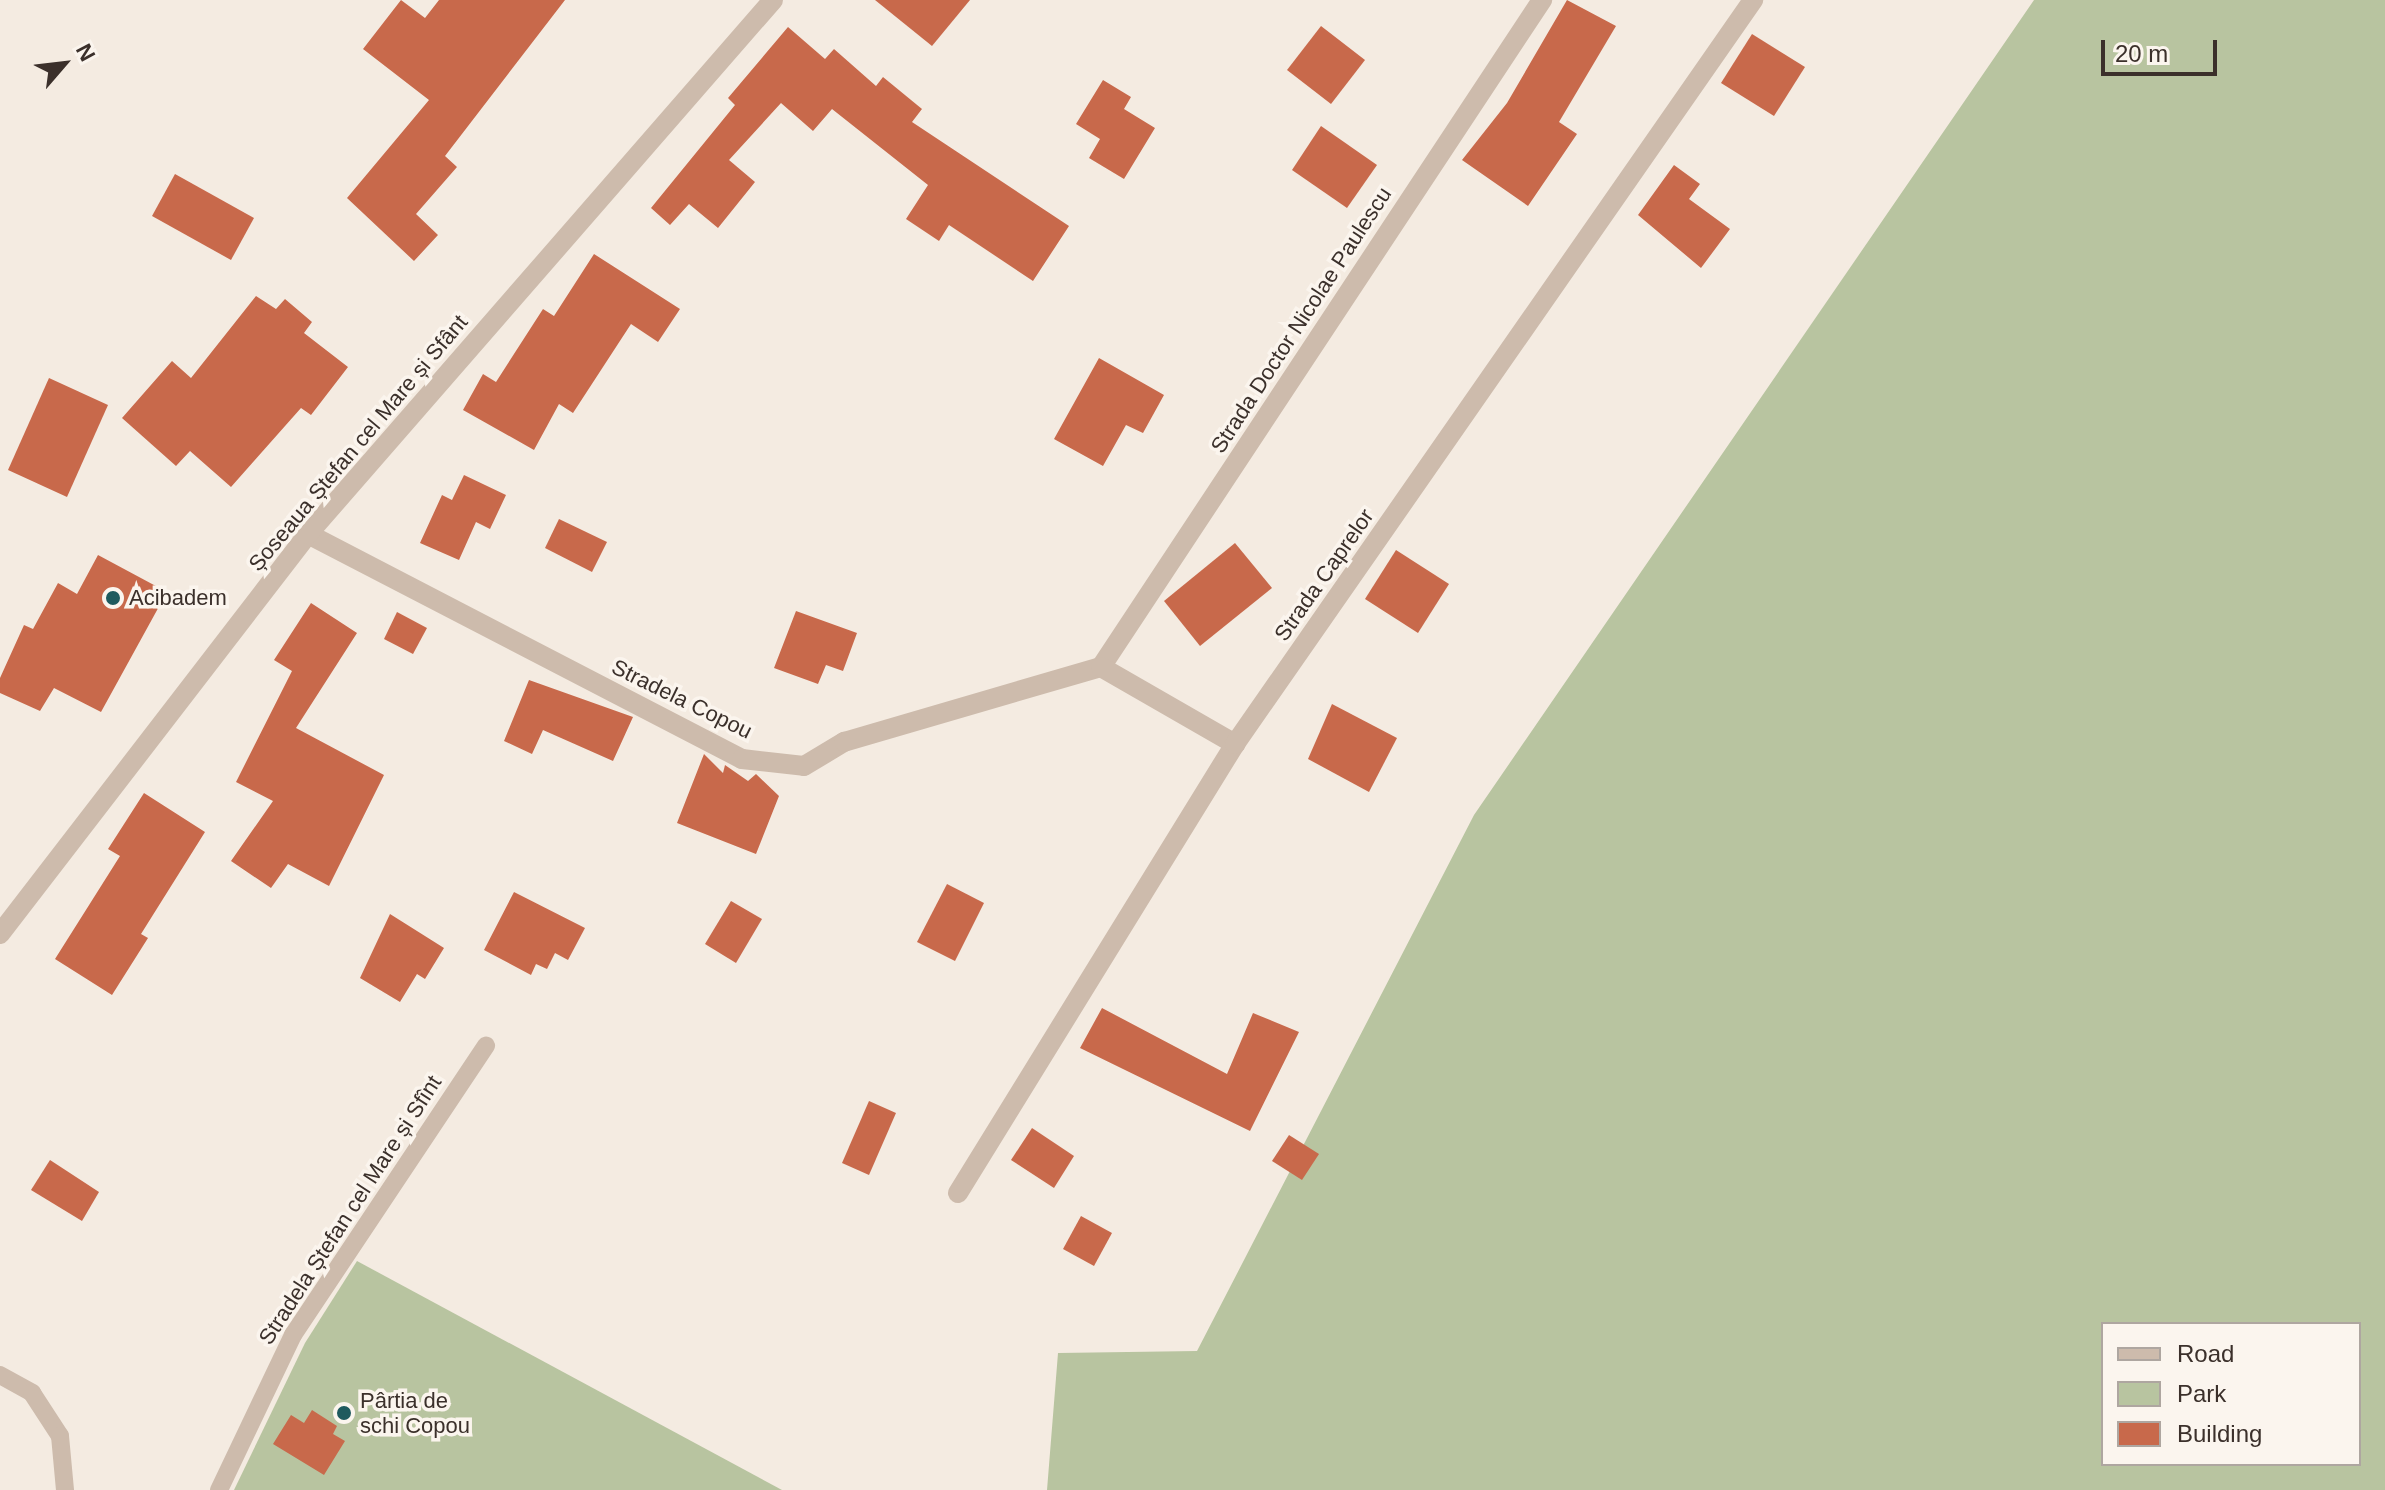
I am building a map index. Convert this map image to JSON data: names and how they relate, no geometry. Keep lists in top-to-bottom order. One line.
{"streets":{"street":["Strada Doctor Nicolae Paulescu","Șoseaua Ștefan cel Mare și Sfânt","Strada Caprelor","Stradela Copou"],"lane":["Stradela Ștefan cel Mare și Sfînt"]},"crossings":[["Strada Doctor Nicolae Paulescu","Stradela Copou"],["Șoseaua Ștefan cel Mare și Sfânt","Stradela Copou"]],"places":["Acibadem","Pârtia de schi Copou"],"legend":["Road","Park","Building"],"scale_bar":"20 m","north":"top right"}
